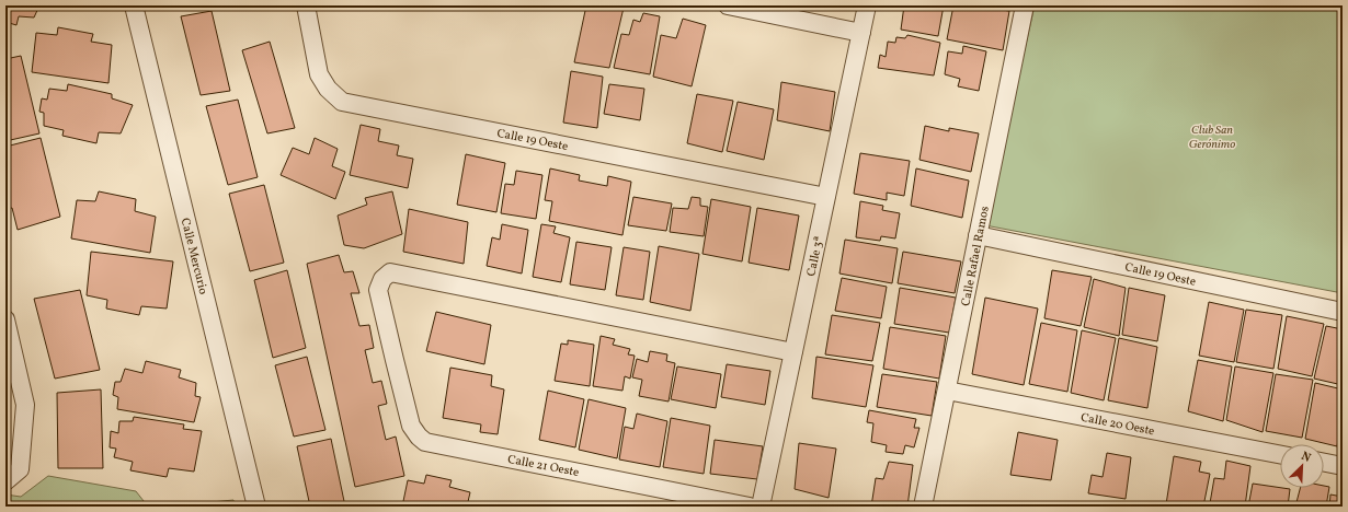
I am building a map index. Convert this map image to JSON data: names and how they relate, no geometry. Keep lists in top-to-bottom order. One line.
{"streets":{"street":["Calle 19 Oeste","Calle Mercurio","Calle 3ª","Calle Rafael Ramos","Calle 20 Oeste","Calle 21 Oeste"]},"crossings":[["Calle 19 Oeste","Calle 3ª"],["Calle 19 Oeste","Calle Rafael Ramos"],["Calle 3ª","Calle 21 Oeste"],["Calle Rafael Ramos","Calle 20 Oeste"]],"parks":["Club San Gerónimo"],"north":"top right"}
